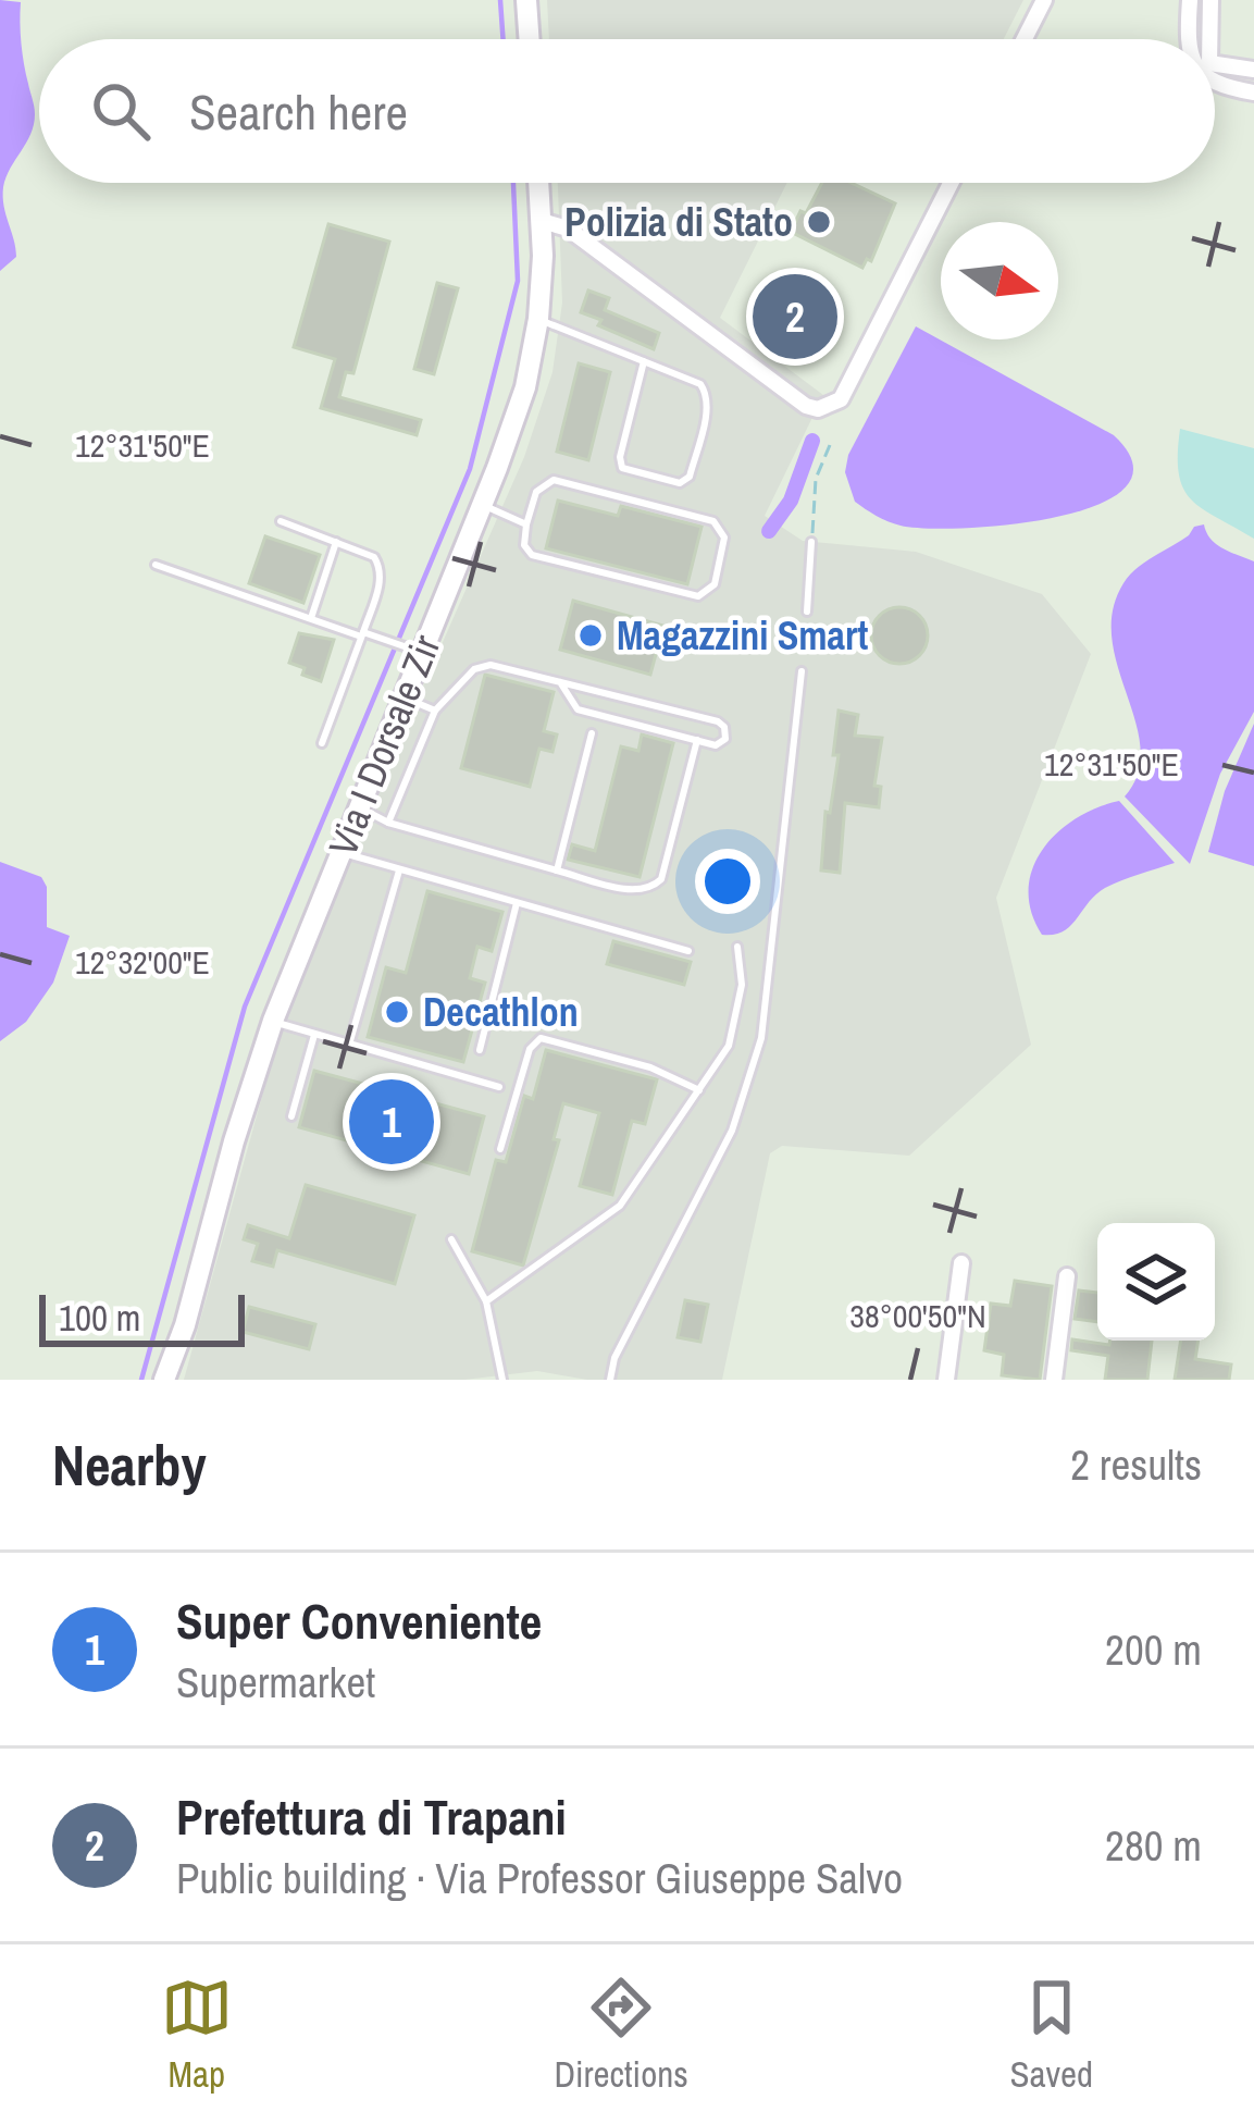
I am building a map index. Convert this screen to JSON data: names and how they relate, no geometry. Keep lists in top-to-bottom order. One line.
{"streets":{"main road":["Via I Dorsale Zir"]},"places":["Polizia di Stato","Magazzini Smart","Decathlon"],"scale_bar":"100 m","north":"right","page":{"search":"Search here","pins":["2","1"],"scale":"100 m","heading":["Nearby","2 results"],"list":[{"mark":"1","name":"Super Conveniente","note":"Supermarket","value":"200 m"},{"mark":"2","name":"Prefettura di Trapani","note":"Public building · Via Professor Giuseppe Salvo","value":"280 m"}],"nav":["Map","Directions","Saved"]},"coordinates":["12°31'50\"E","12°32'00\"E","38°00'50\"N"]}
